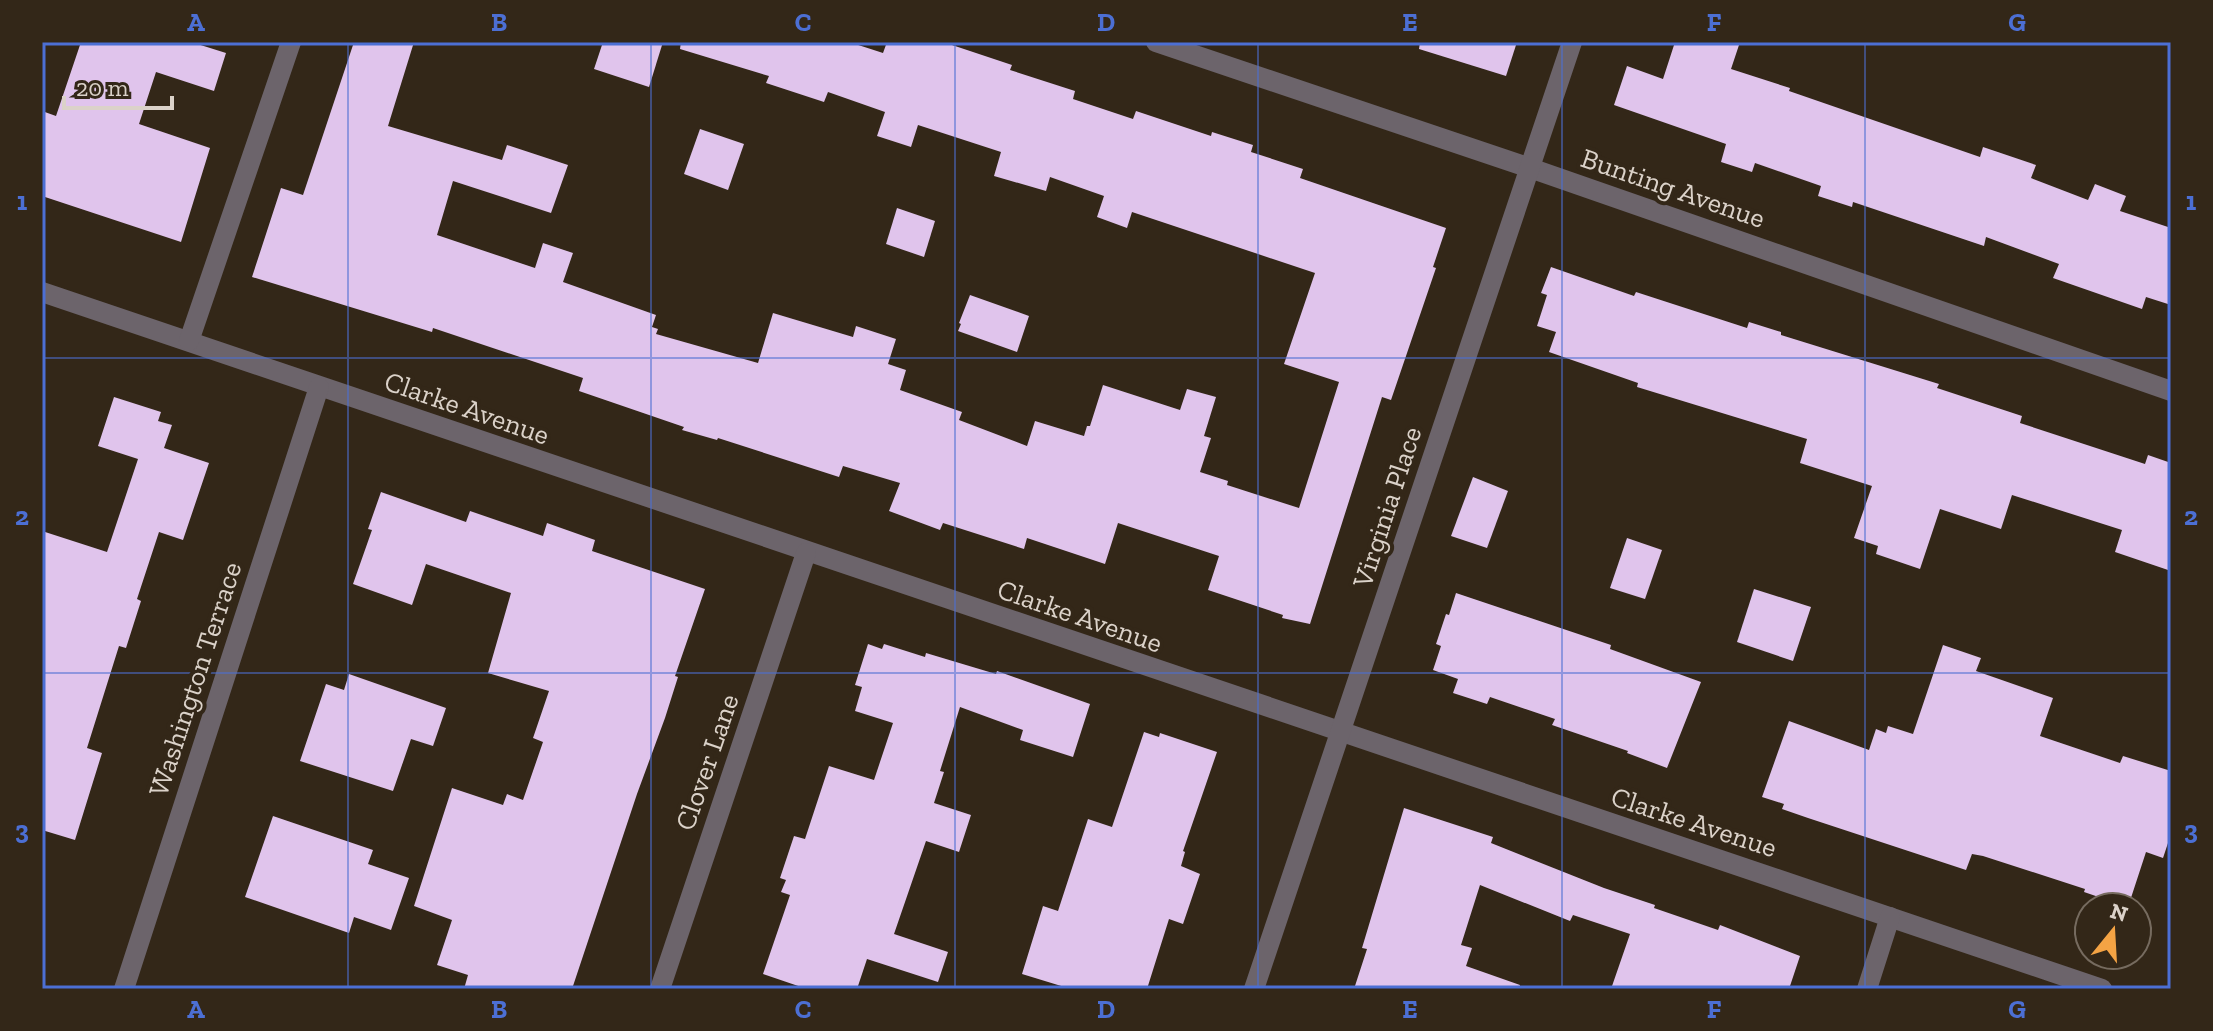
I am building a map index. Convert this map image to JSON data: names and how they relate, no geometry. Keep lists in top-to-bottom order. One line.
{"streets":{"street":["Bunting Avenue","Clarke Avenue","Virginia Place","Washington Terrace","Clover Lane"]},"crossings":[["Bunting Avenue","Virginia Place"],["Clarke Avenue","Virginia Place"],["Clarke Avenue","Washington Terrace"],["Clarke Avenue","Clover Lane"]],"scale_bar":"20 m","north":"top","grid":{"columns":["A","B","C","D","E","F","G"],"rows":["1","2","3"]}}
